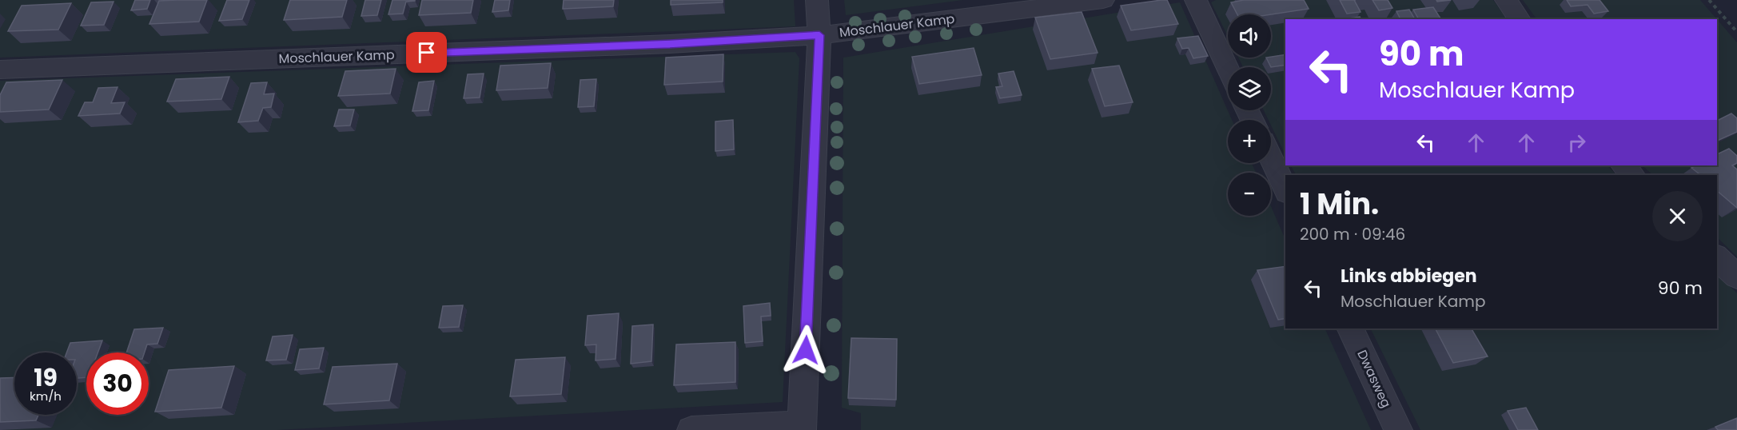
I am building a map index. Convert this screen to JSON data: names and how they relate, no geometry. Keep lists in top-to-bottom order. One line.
{"streets":{"street":["Moschlauer Kamp","Dwasweg"]},"page":{"map_buttons":["+","−"],"turn":["90 m","Moschlauer Kamp"],"heading":["1 Min.","200 m · 09:46"],"list":[{"name":"Links abbiegen","note":"Moschlauer Kamp","value":"90 m"}],"speed":"19 km/h","limit":"30"}}
